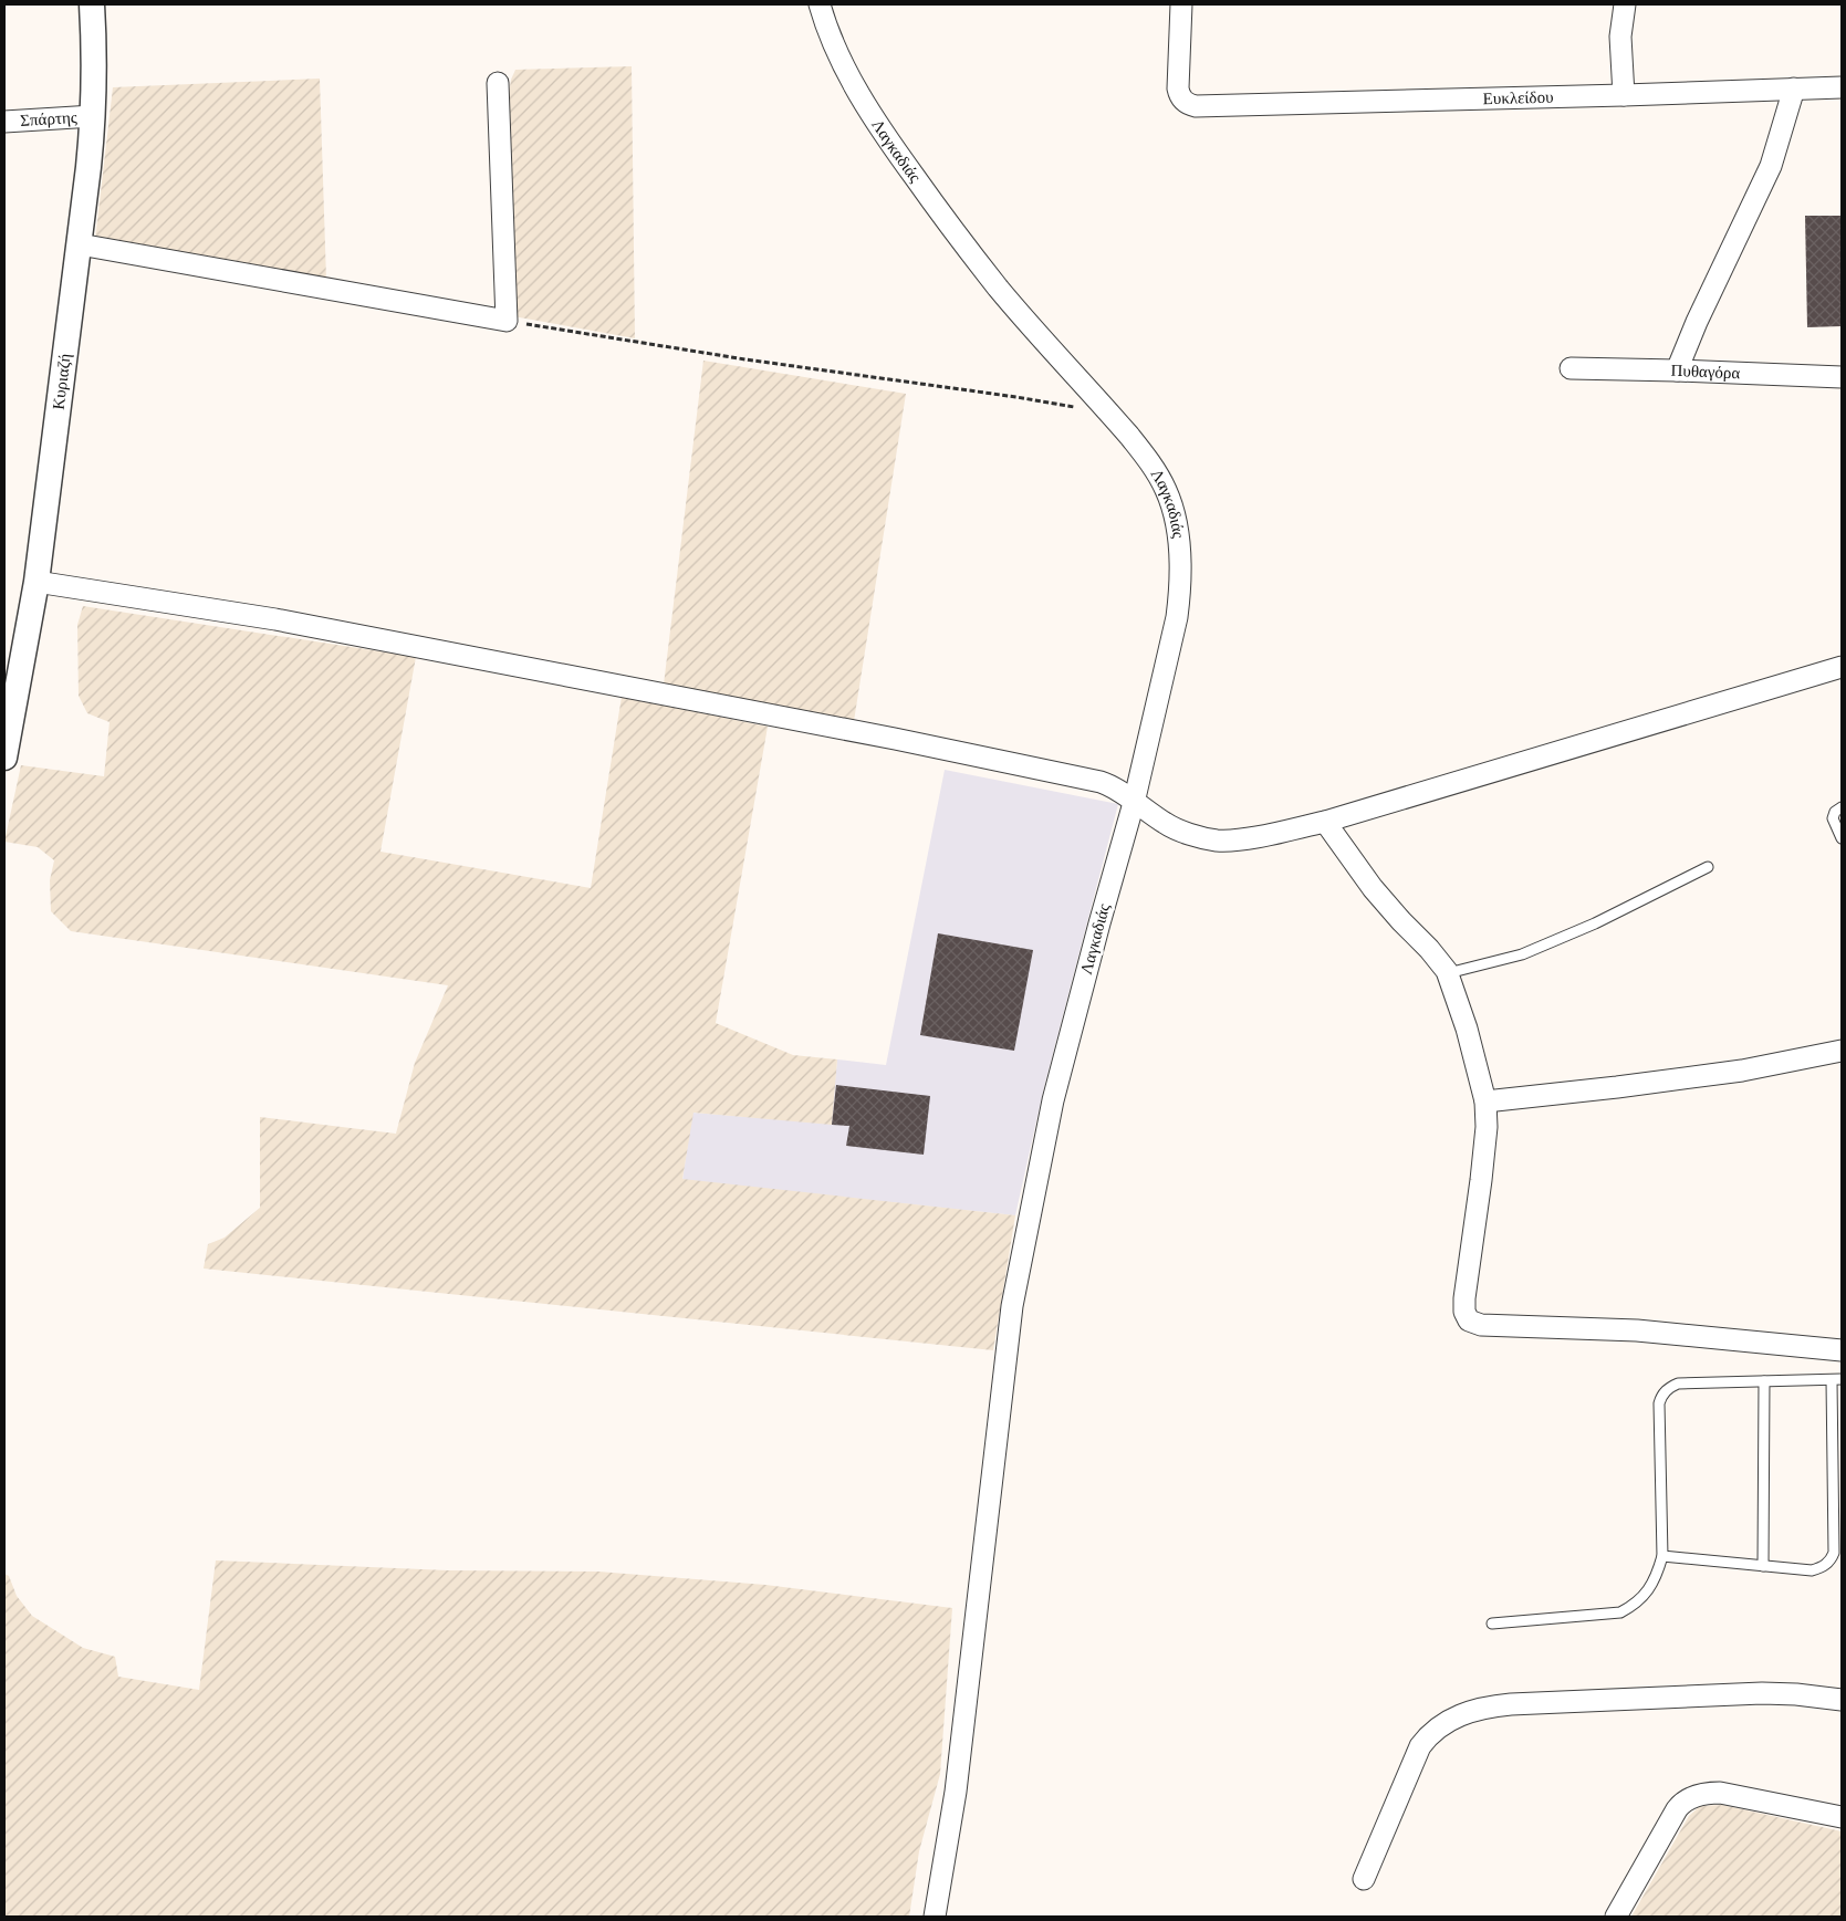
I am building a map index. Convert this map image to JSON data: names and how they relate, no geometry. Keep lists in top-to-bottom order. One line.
{"streets":{"street":["Ευκλείδου","Σπάρτης","Λαγκαδιάς","Πυθαγόρα","Κυριαζή"]},"crossings":[["Σπάρτης","Κυριαζή"]]}
